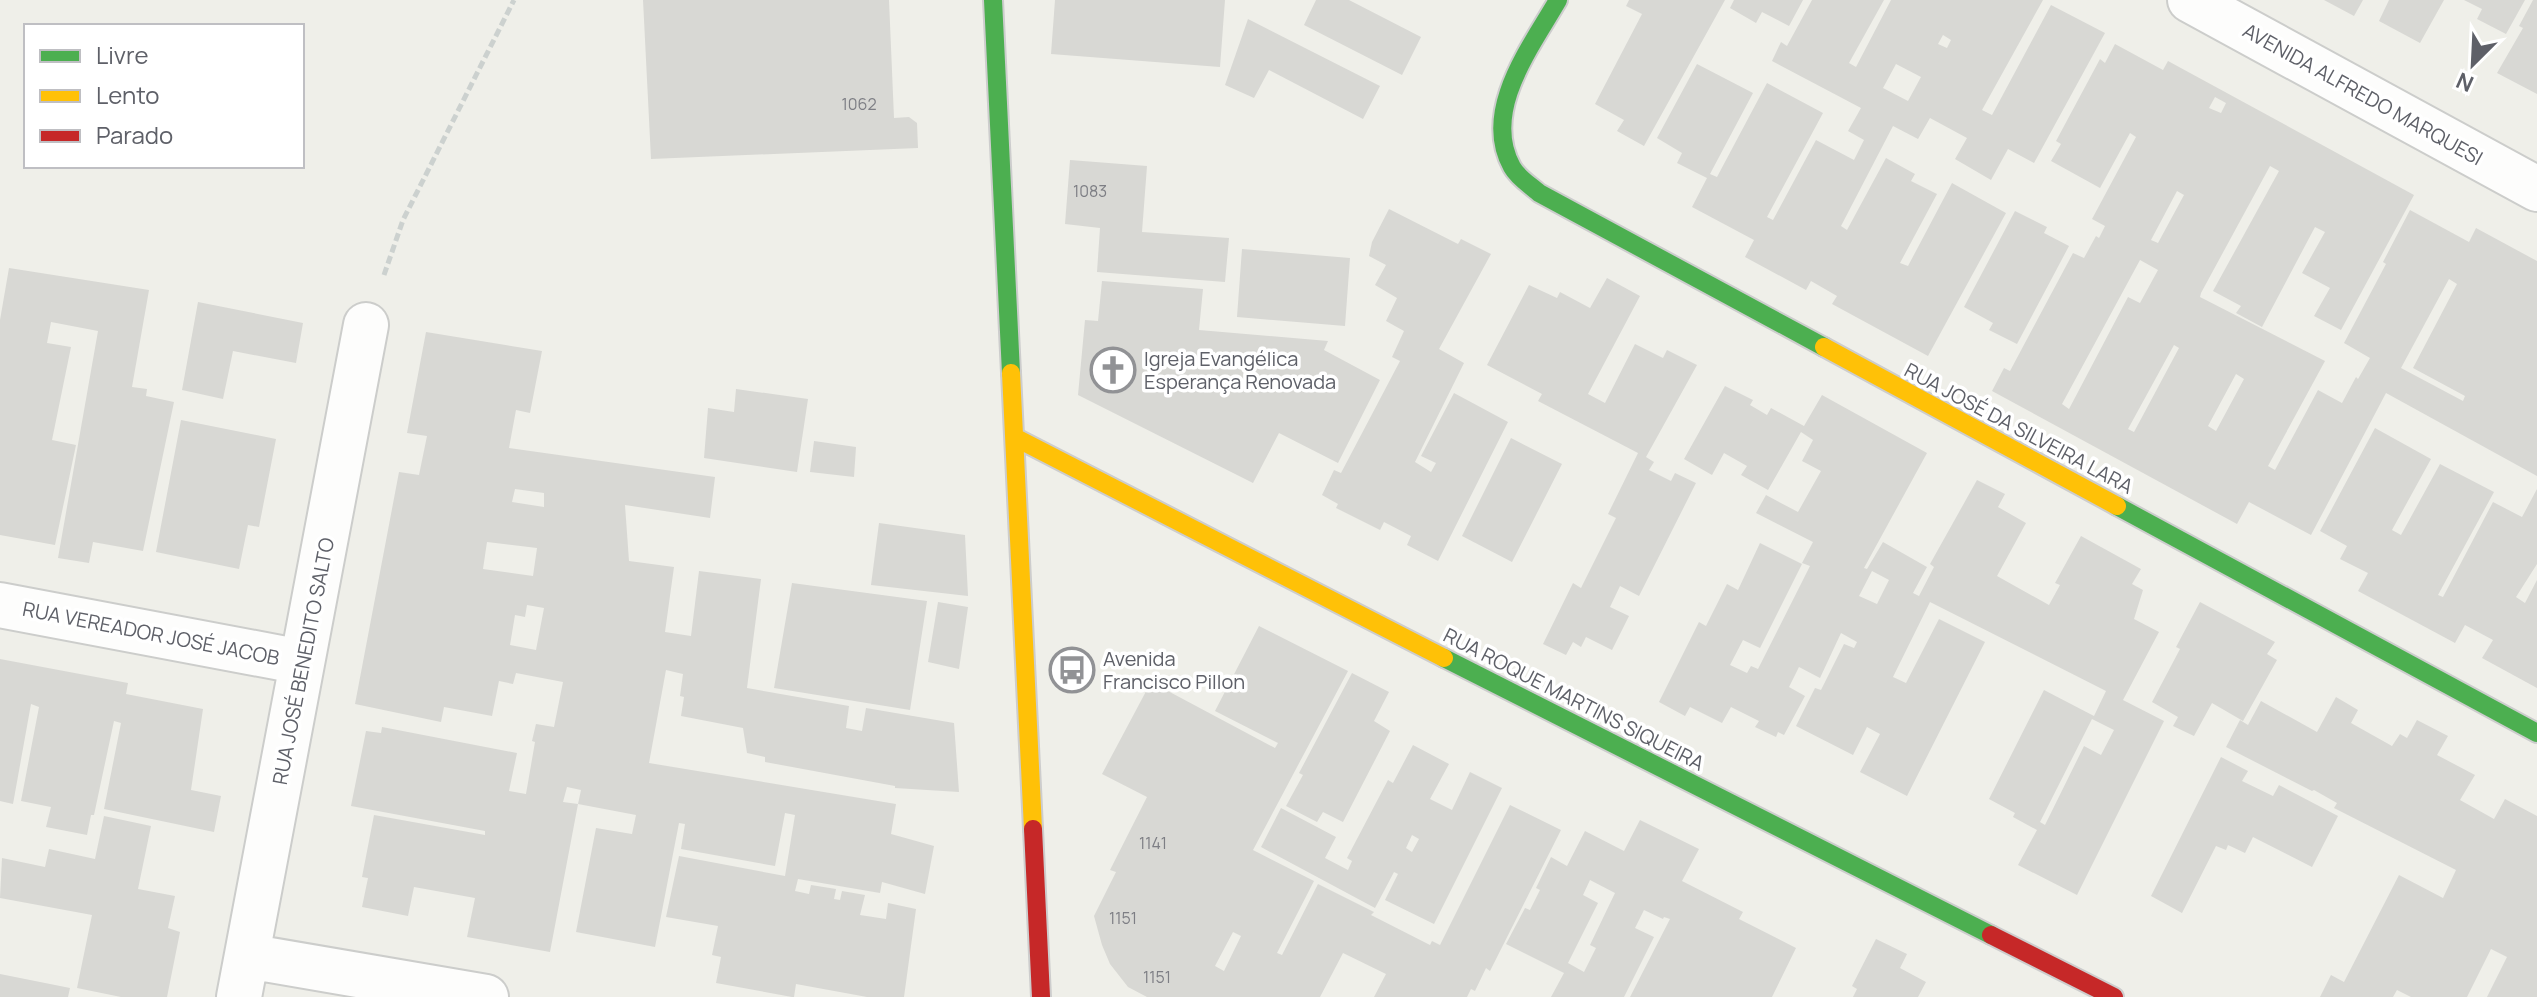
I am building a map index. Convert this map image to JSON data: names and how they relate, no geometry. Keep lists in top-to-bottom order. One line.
{"streets":{"street":["AVENIDA ALFREDO MARQUESI","RUA JOSÉ DA SILVEIRA LARA","RUA VEREADOR JOSÉ JACOB","RUA JOSÉ BENEDITO SALTO","RUA ROQUE MARTINS SIQUEIRA"]},"crossings":[["RUA VEREADOR JOSÉ JACOB","RUA JOSÉ BENEDITO SALTO"]],"places":{"church":["Igreja Evangélica Esperança Renovada"],"bus stop":["Avenida Francisco Pillon"]},"house_numbers":["1062","1083","1141","1151","1151"],"legend":["Livre","Lento","Parado"],"north":"bottom left"}
